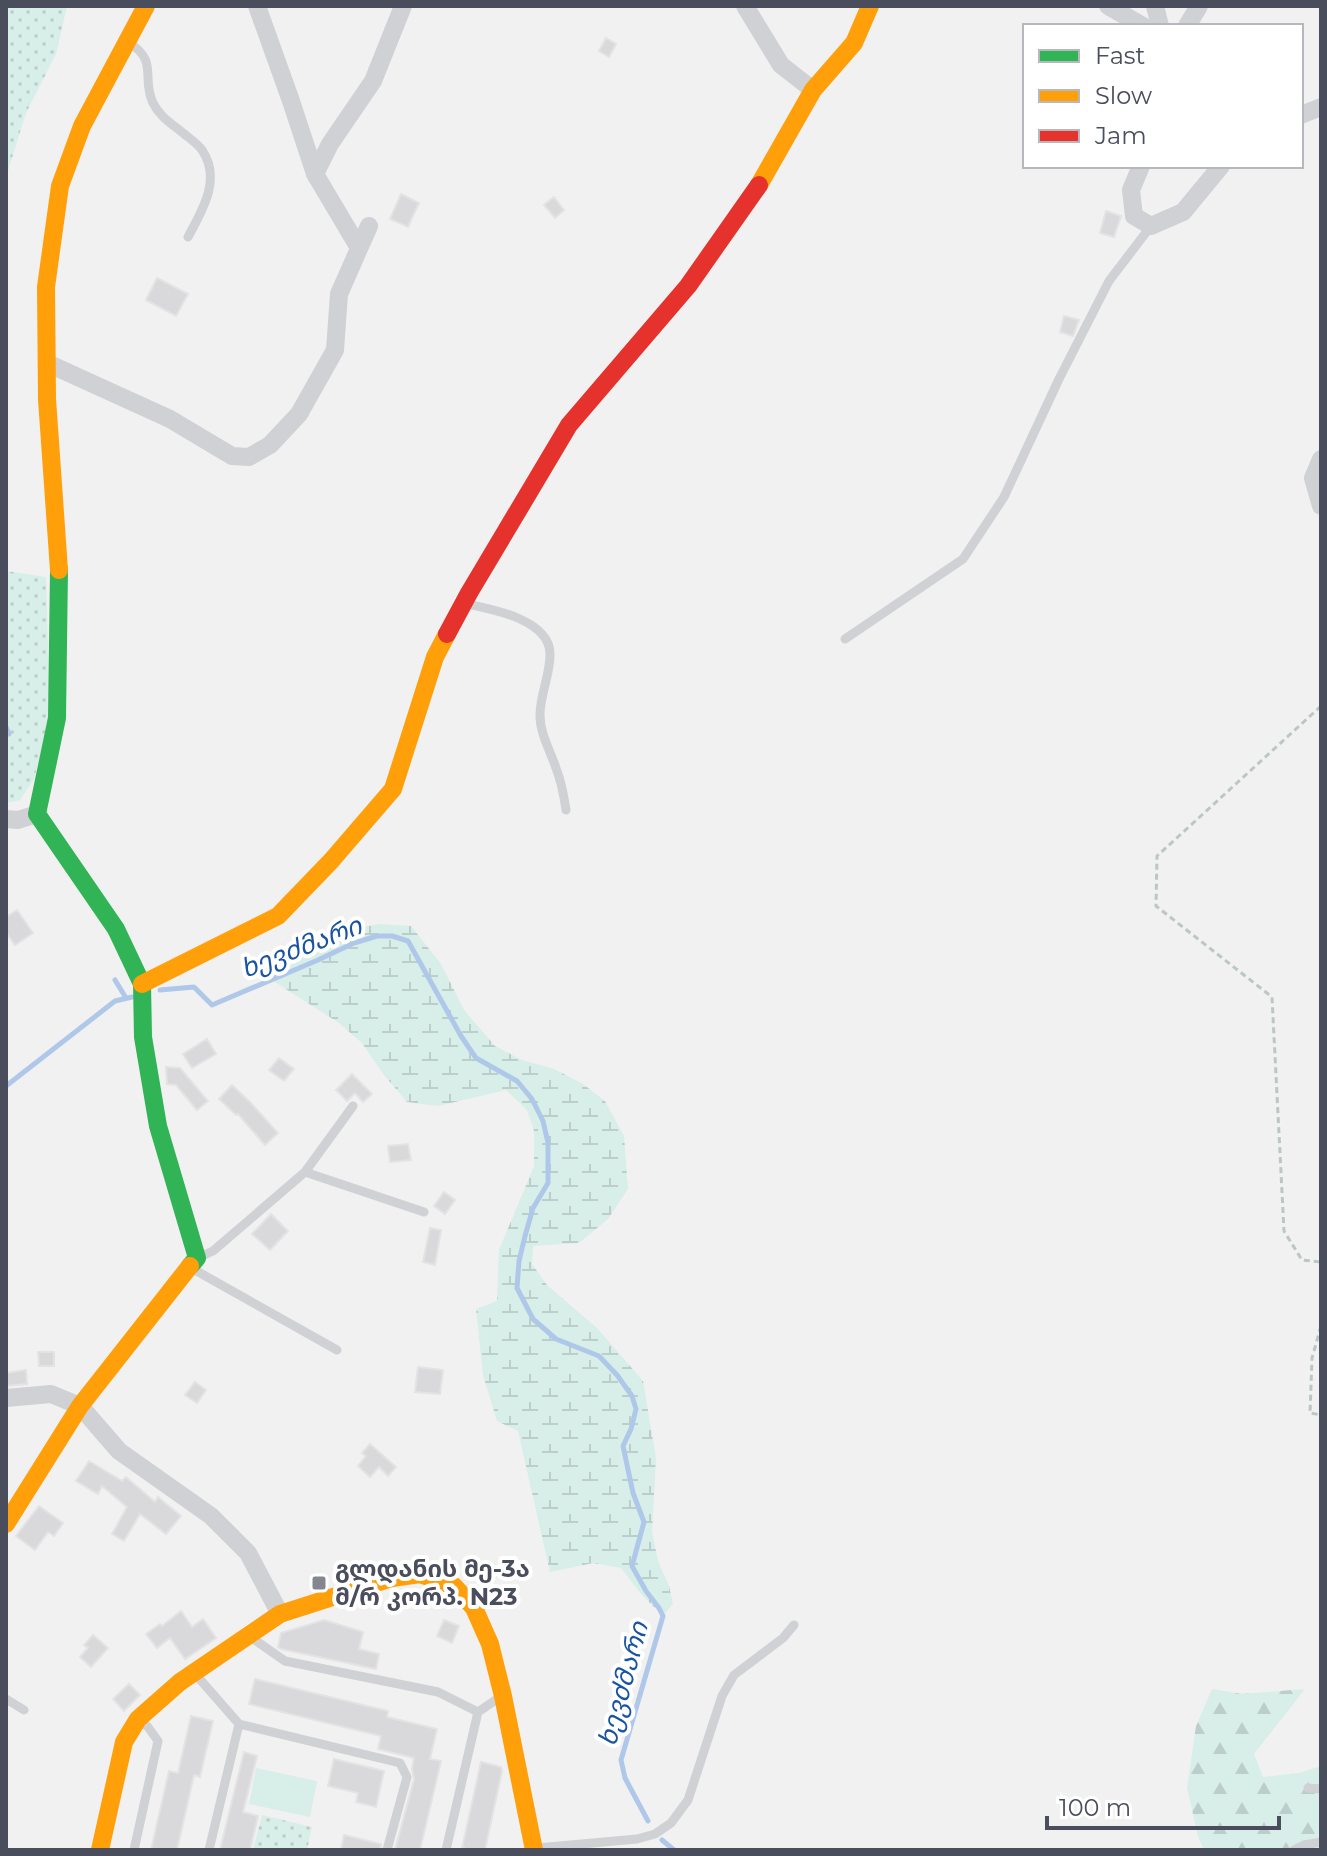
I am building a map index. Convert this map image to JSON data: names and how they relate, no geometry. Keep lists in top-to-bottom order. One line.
{"water":["ხევძმარი"],"places":{"transit":["გლდანის მე-3ა მ/რ კორპ. N23"]},"legend":["Fast","Slow","Jam"],"scale_bar":"100 m"}
